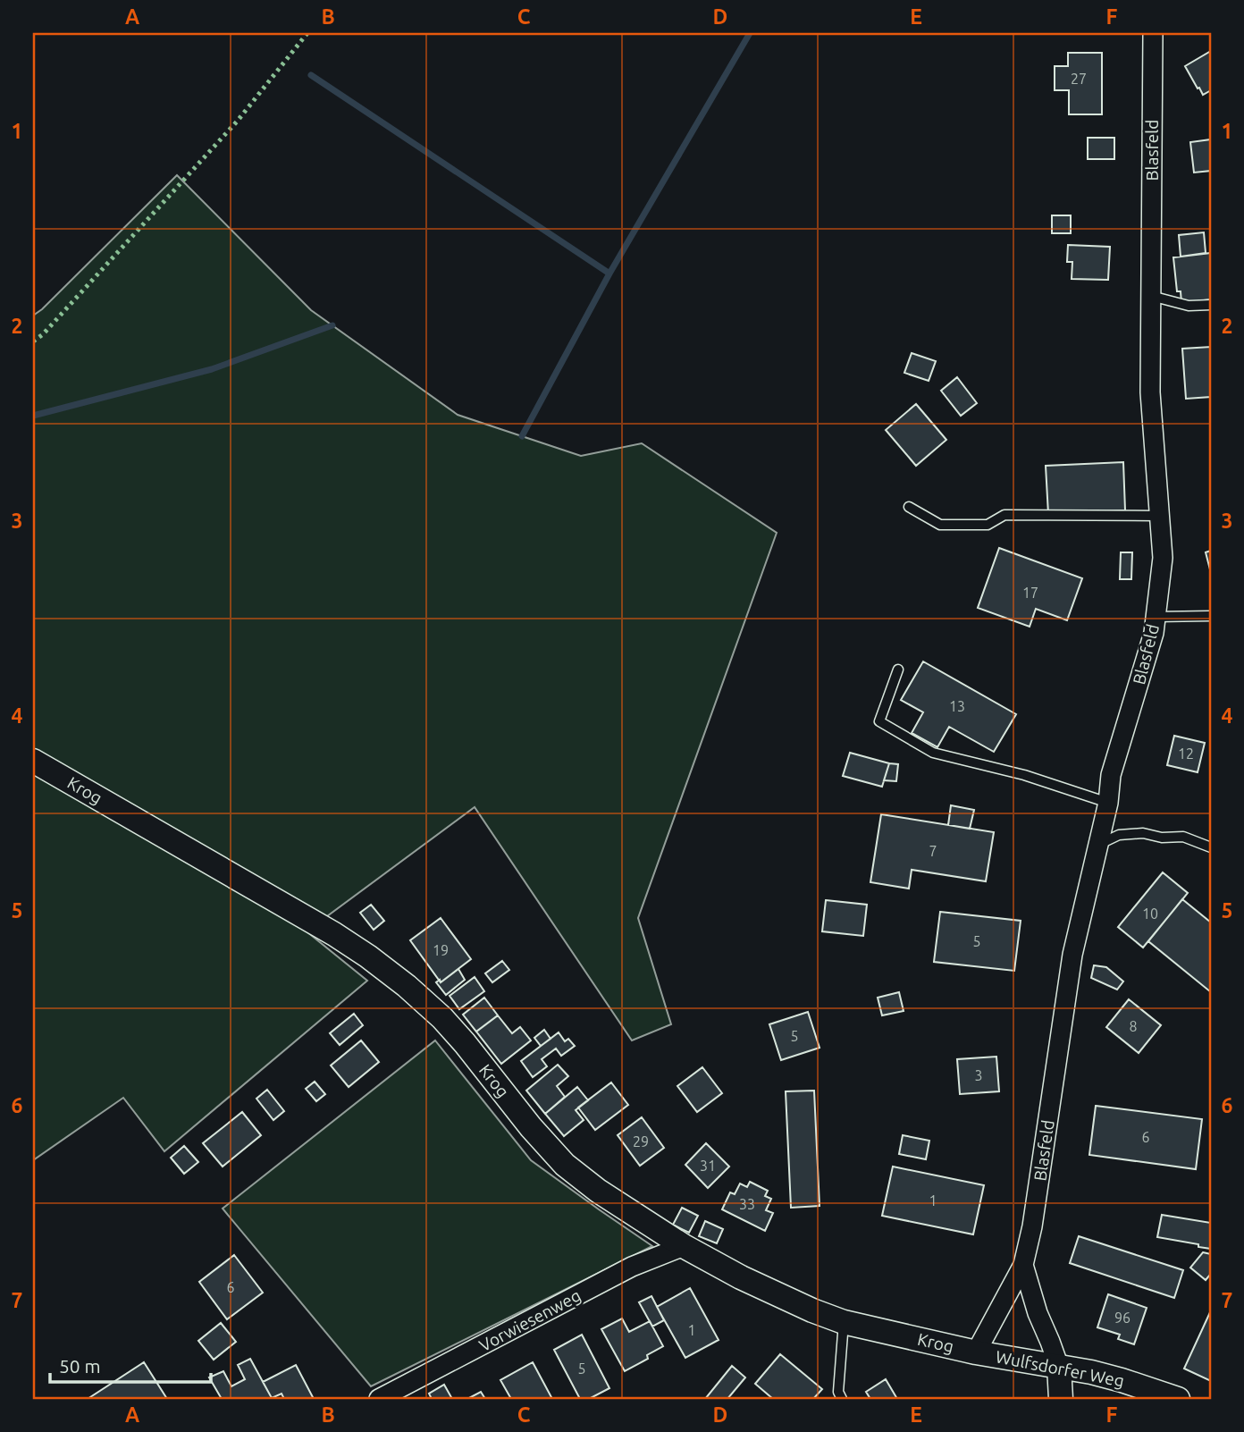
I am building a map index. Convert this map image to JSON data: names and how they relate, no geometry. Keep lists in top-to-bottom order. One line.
{"streets":{"street":["Blasfeld","Krog","Vorwiesenweg","Wulfsdorfer Weg"]},"crossings":[["Blasfeld","Krog"],["Blasfeld","Wulfsdorfer Weg"],["Krog","Vorwiesenweg"],["Krog","Wulfsdorfer Weg"]],"house_numbers":["27","17","13","12","7","10","5","19","8","5","3","6","29","31","1","33","6","96","1","5"],"scale_bar":"50 m","grid":{"columns":["A","B","C","D","E","F"],"rows":["1","2","3","4","5","6","7"]}}
